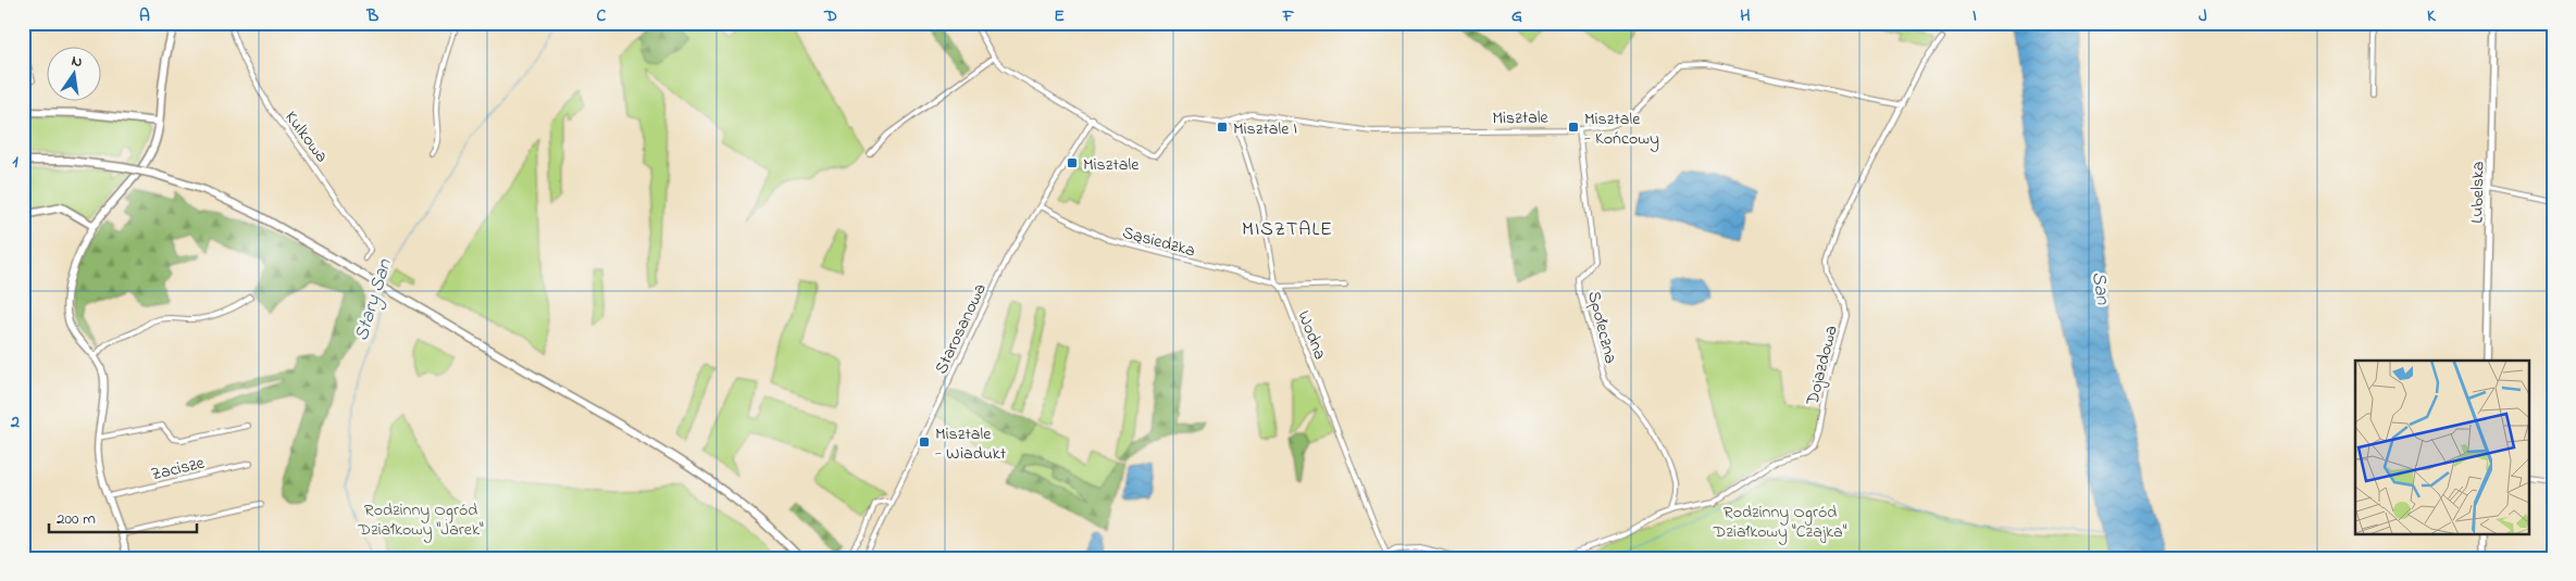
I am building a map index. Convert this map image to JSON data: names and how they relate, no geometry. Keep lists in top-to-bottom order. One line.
{"streets":{"main road":["Lubelska"],"street":["Misztale","Kulkowa","Sąsiedzka","Społeczna","Starosanowa","Wodna","Dojazdowa","Zacisze"]},"crossings":[["Misztale","Społeczna"],["Misztale","Starosanowa"],["Misztale","Dojazdowa"],["Sąsiedzka","Starosanowa"],["Sąsiedzka","Wodna"],["Społeczna","Dojazdowa"]],"districts":["MISZTALE"],"water":["San","Stary San"],"parks":["Rodzinny Ogród Działkowy \"Jarek\"","Rodzinny Ogród Działkowy \"Czajka\""],"places":{"transit":["Misztale I","Misztale - Końcowy","Misztale","Misztale - Wiadukt"]},"scale_bar":"200 m","north":"top","grid":{"columns":["A","B","C","D","E","F","G","H","I","J","K"],"rows":["1","2"]}}
